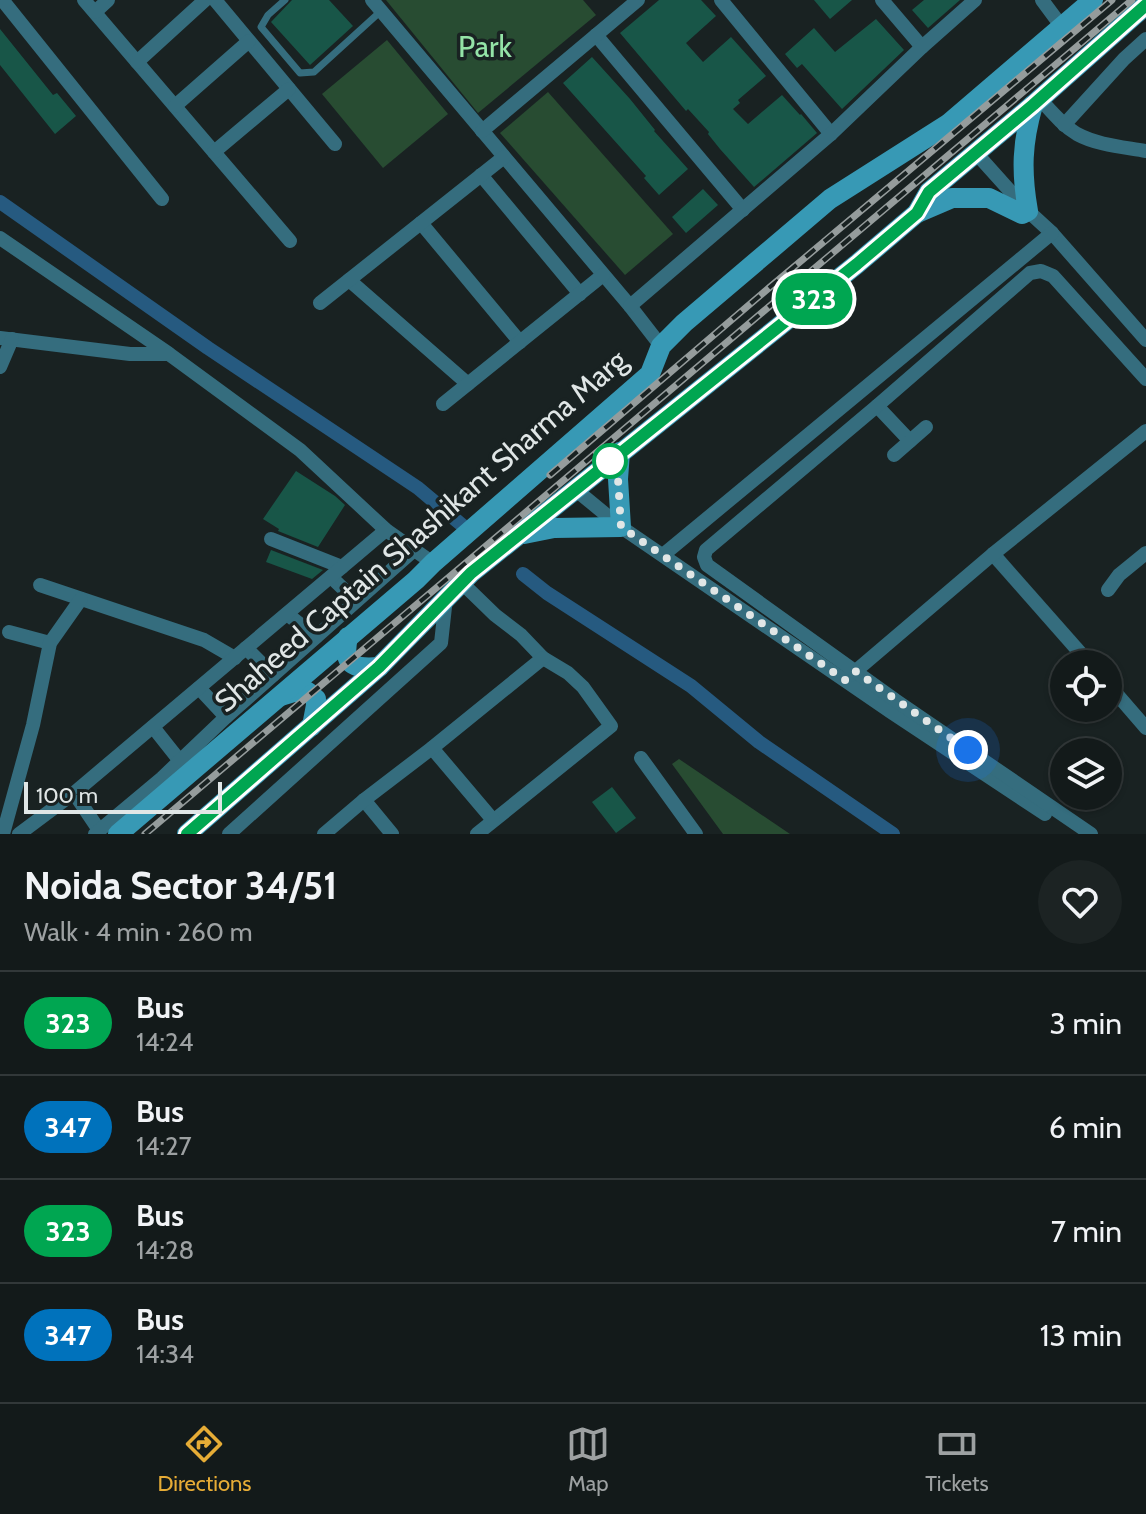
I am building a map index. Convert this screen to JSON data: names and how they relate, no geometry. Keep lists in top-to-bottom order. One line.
{"streets":{"main road":["Shaheed Captain Shashikant Sharma Marg"]},"parks":["Park"],"lines":["bus line 323"],"scale_bar":"100 m","page":{"on_map":"323","scale":"100 m","heading":["Noida Sector 34/51","Walk · 4 min · 260 m"],"list":[{"mark":"323","name":"Bus","note":"14:24","value":"3 min"},{"mark":"347","name":"Bus","note":"14:27","value":"6 min"},{"mark":"323","name":"Bus","note":"14:28","value":"7 min"},{"mark":"347","name":"Bus","note":"14:34","value":"13 min"}],"tabs":["Directions","Map","Tickets"]}}
